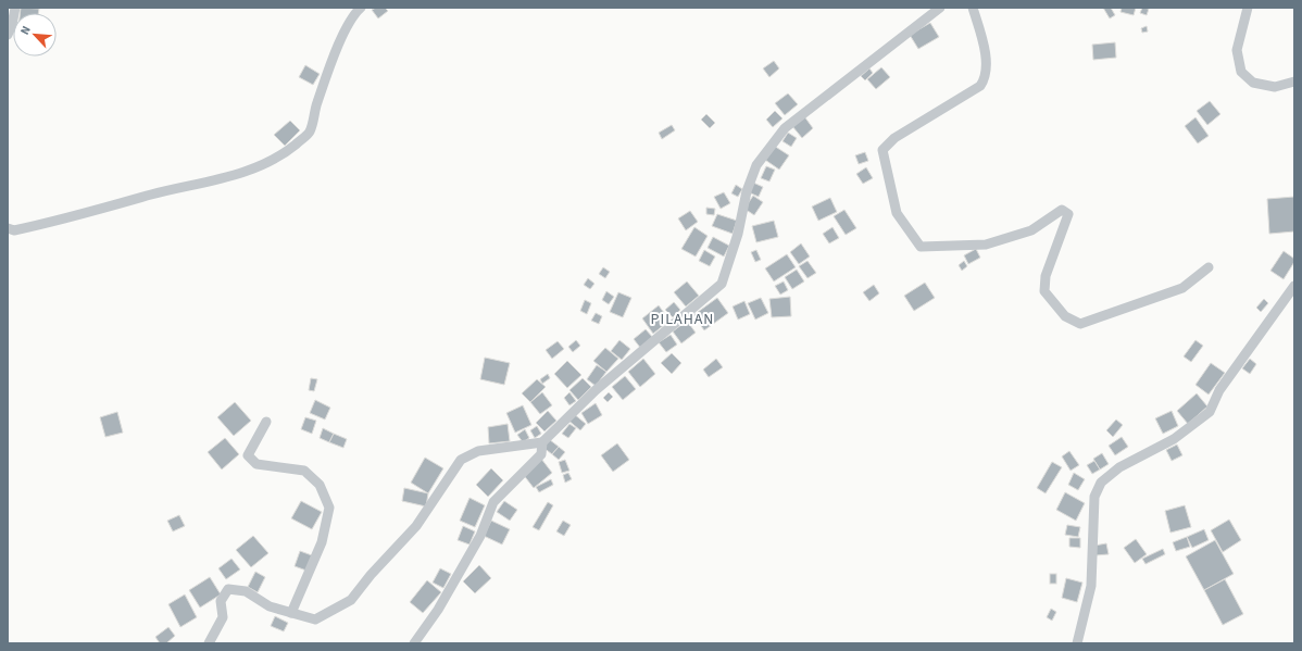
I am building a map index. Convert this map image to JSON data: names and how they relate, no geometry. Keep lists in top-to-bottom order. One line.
{"districts":["PILAHAN"],"north":"top left"}
